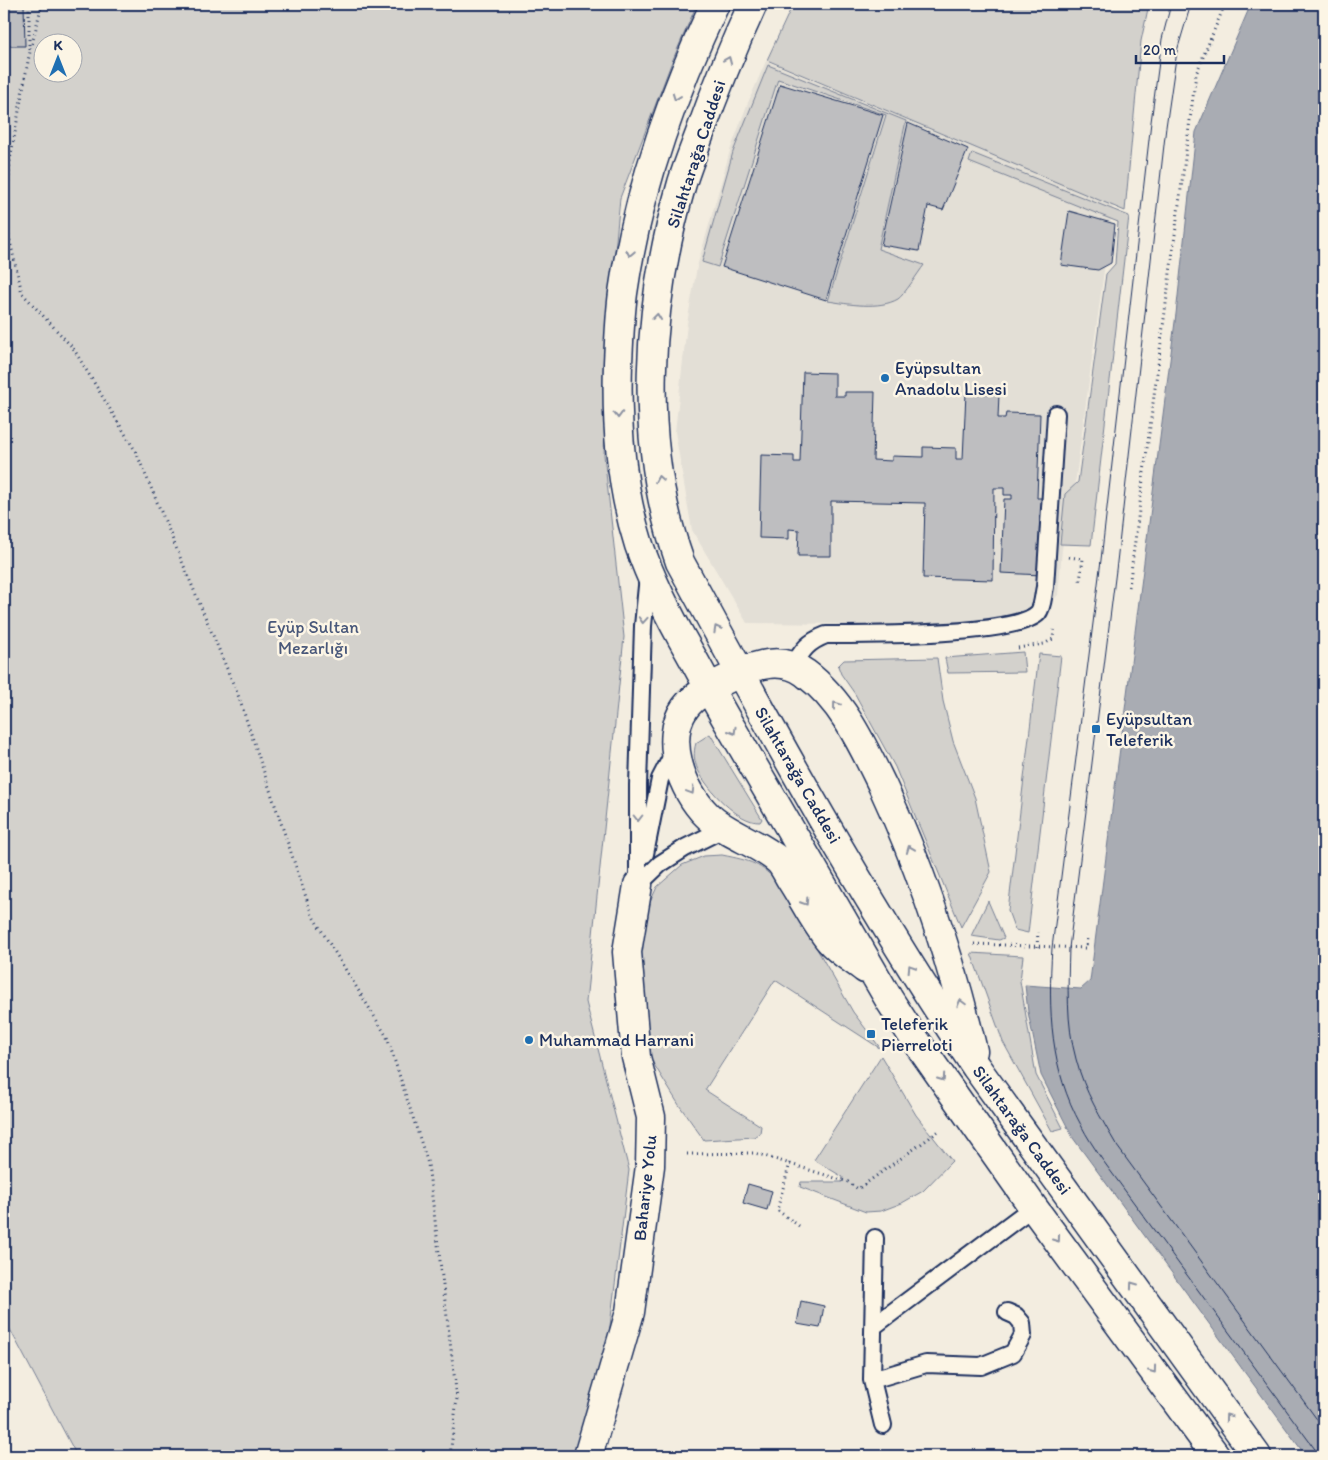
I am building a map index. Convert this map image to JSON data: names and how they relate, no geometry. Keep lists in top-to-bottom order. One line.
{"streets":{"main road":["Silahtarağa Caddesi","Bahariye Yolu"]},"parks":["Eyüp Sultan Mezarlığı"],"places":{"other":["Eyüpsultan Anadolu Lisesi","Muhammad Harrani"],"transit":["Eyüpsultan Teleferik","Teleferik Pierreloti"]},"scale_bar":"20 m","north":"top"}
